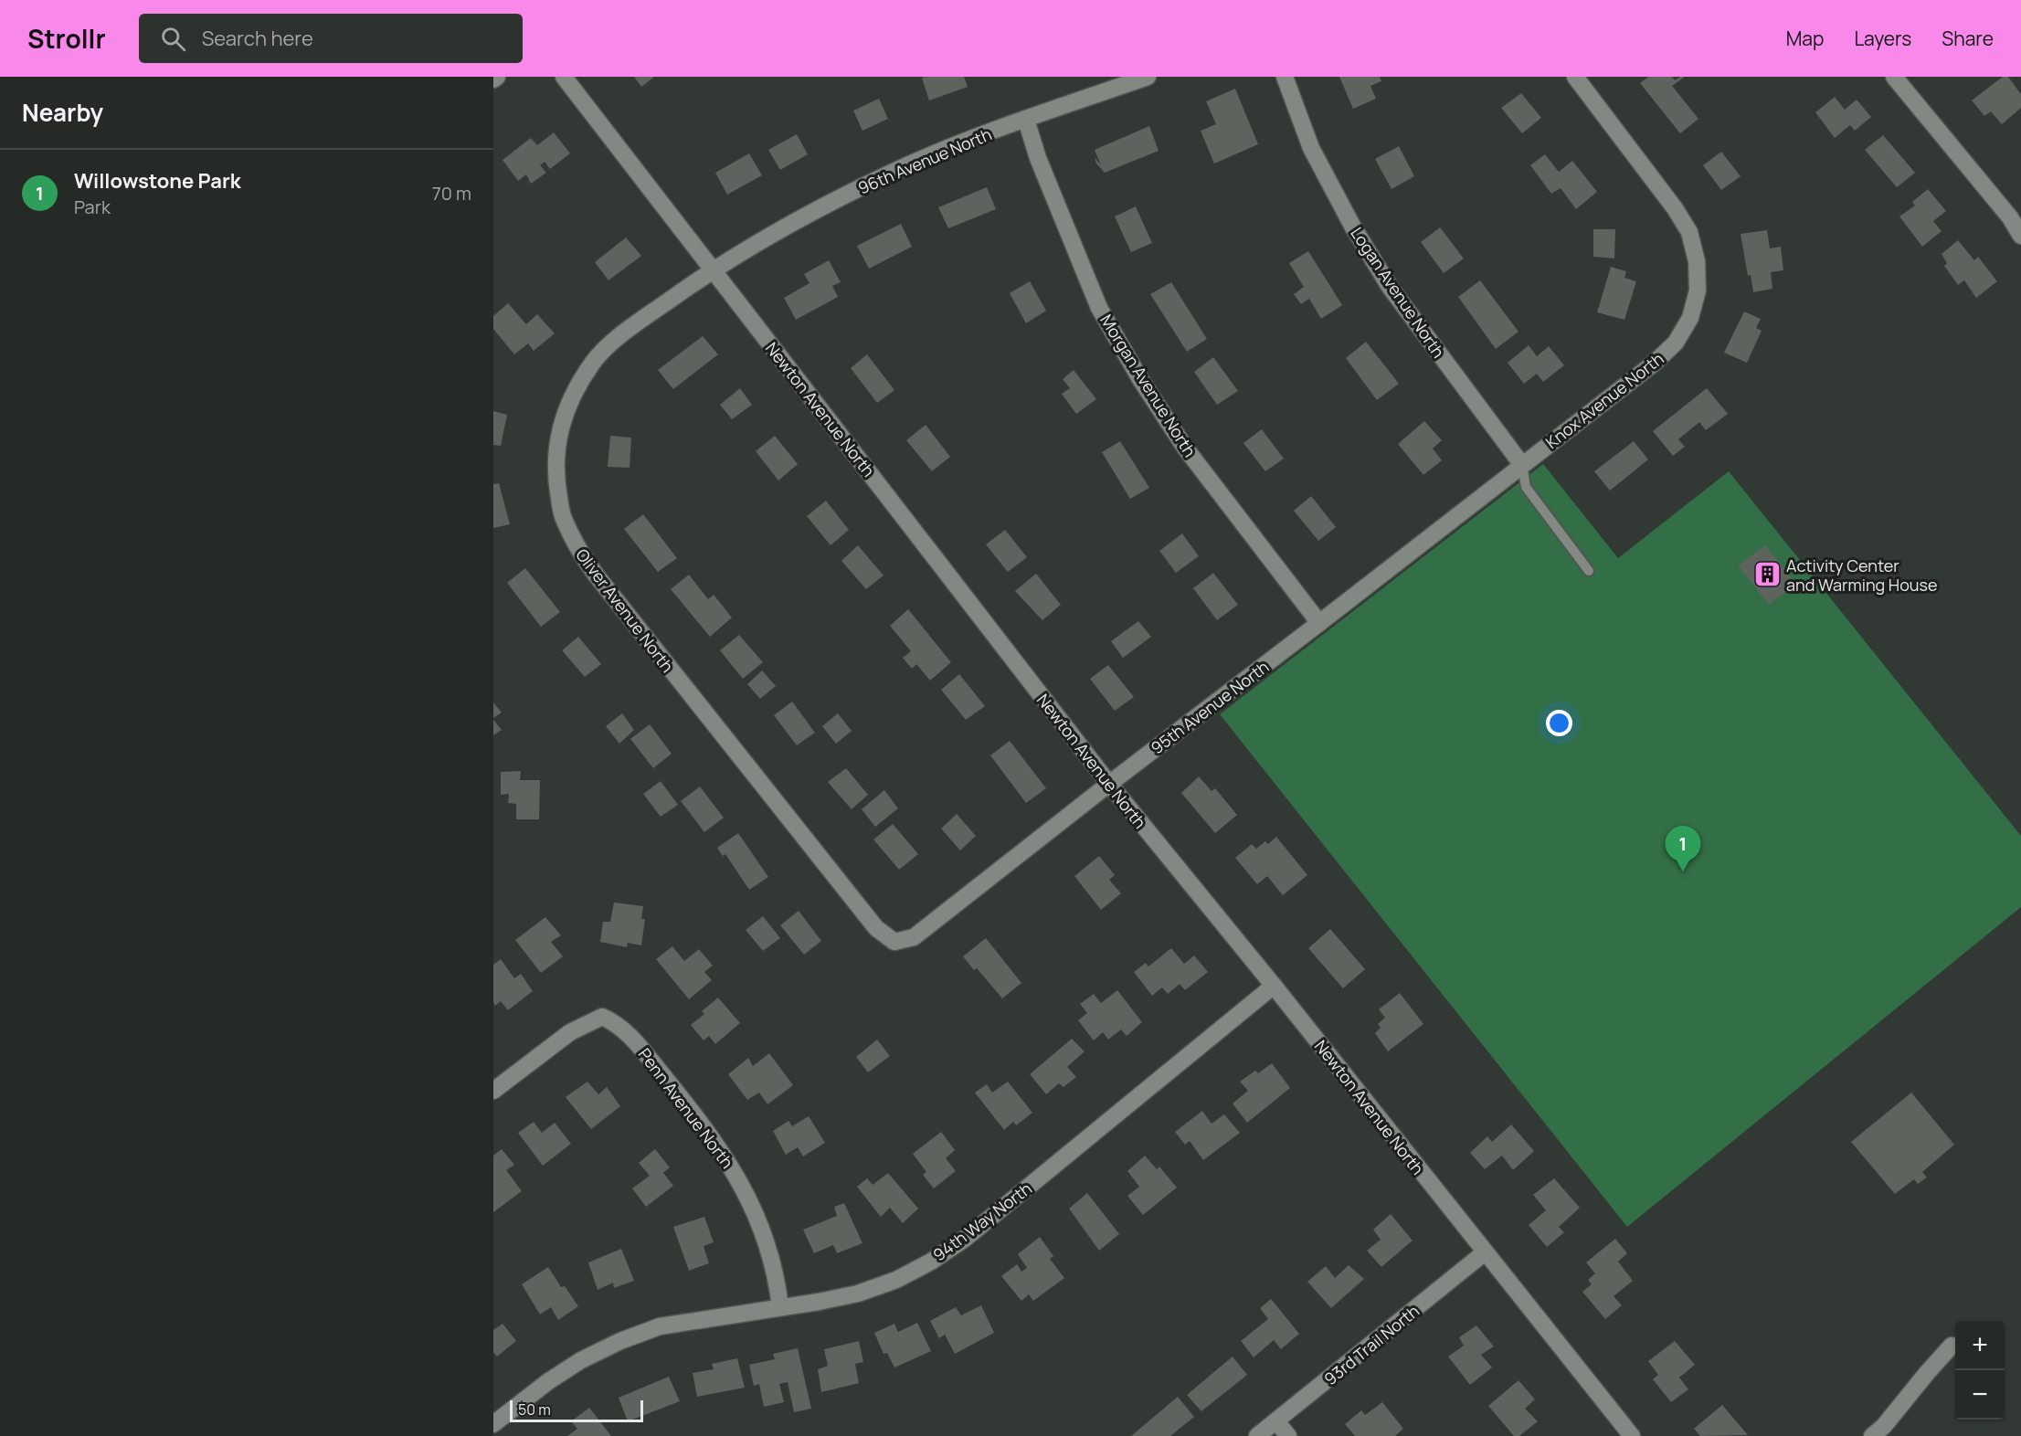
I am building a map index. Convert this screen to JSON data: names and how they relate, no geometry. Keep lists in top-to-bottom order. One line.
{"streets":{"street":["96th Avenue North","Logan Avenue North","Morgan Avenue North","Knox Avenue North","Newton Avenue North","Oliver Avenue North","95th Avenue North","Penn Avenue North","94th Way North","93rd Trail North"]},"crossings":[["96th Avenue North","Morgan Avenue North"],["96th Avenue North","Newton Avenue North"],["96th Avenue North","Oliver Avenue North"],["Logan Avenue North","Knox Avenue North"],["Logan Avenue North","95th Avenue North"],["Morgan Avenue North","95th Avenue North"],["Knox Avenue North","95th Avenue North"],["Newton Avenue North","Oliver Avenue North"],["Newton Avenue North","95th Avenue North"],["Newton Avenue North","94th Way North"],["Newton Avenue North","93rd Trail North"],["Oliver Avenue North","95th Avenue North"],["Penn Avenue North","94th Way North"]],"places":{"building":["Activity Center and Warming House"]},"scale_bar":"50 m","page":{"header":"Strollr","search":"Search here","nav":["Map","Layers","Share"],"heading":"Nearby","list":[{"mark":"1","name":"Willowstone Park","note":"Park","value":"70 m"}],"pins":"1","map_buttons":["+","−"],"scale":"50 m"}}
